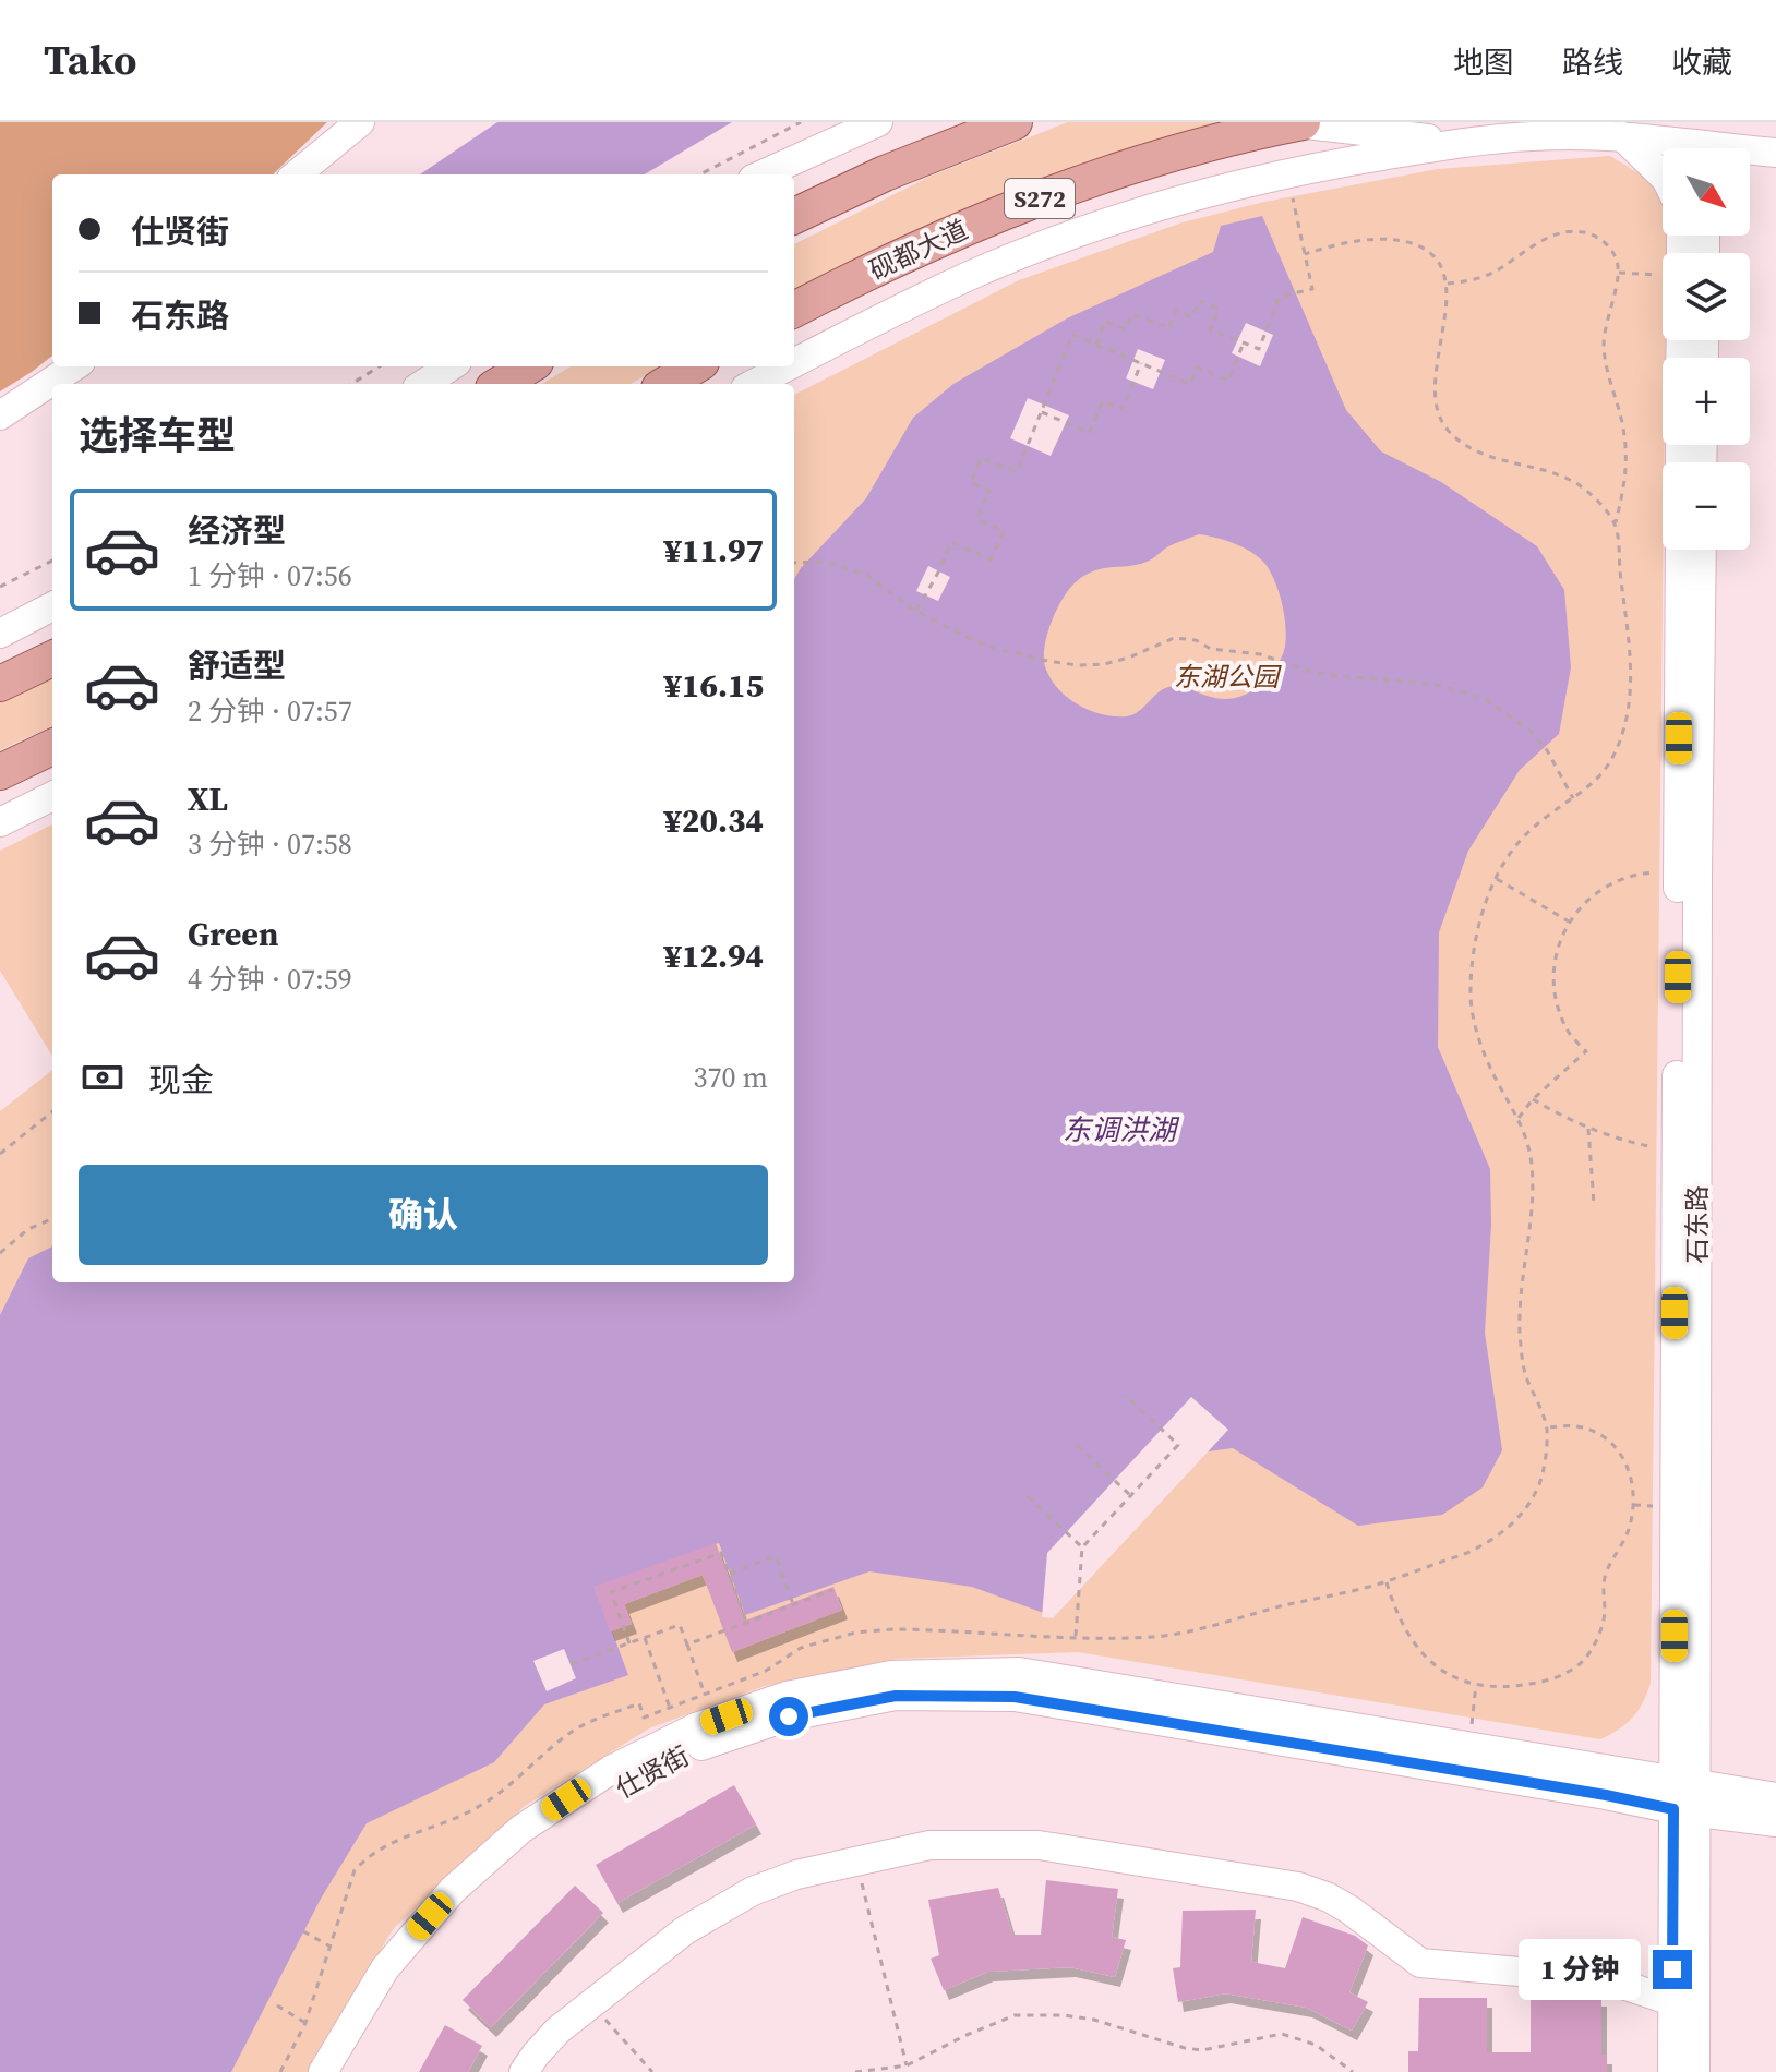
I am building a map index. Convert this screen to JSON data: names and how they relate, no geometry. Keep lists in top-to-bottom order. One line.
{"streets":{"main road":["S272","砚都大道"],"street":["石东路","仕贤街"]},"crossings":[["石东路","仕贤街"]],"water":["东调洪湖"],"parks":["东湖公园"],"north":"bottom right","page":{"header":"Tako","nav":["地图","路线","收藏"],"map_buttons":["+","−"],"banner":["仕贤街","石东路"],"heading":"选择车型","list":[{"name":"经济型","note":"1 分钟 · 07:56","value":"¥11.97"},{"name":"舒适型","note":"2 分钟 · 07:57","value":"¥16.15"},{"name":"XL","note":"3 分钟 · 07:58","value":"¥20.34"},{"name":"Green","note":"4 分钟 · 07:59","value":"¥12.94"}],"pay":["现金","370 m"],"buttons":"确认","bubble":"1 分钟"}}
